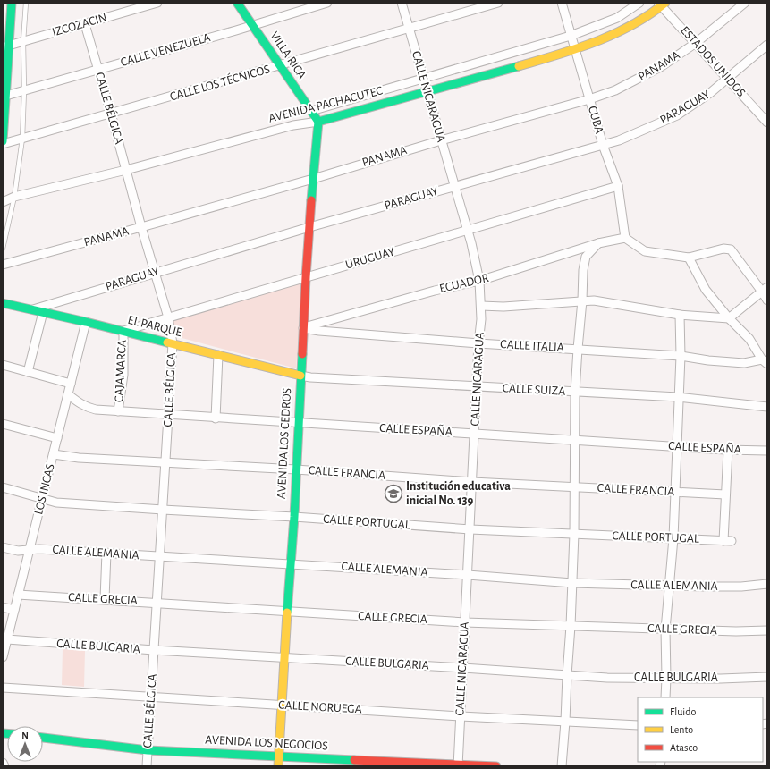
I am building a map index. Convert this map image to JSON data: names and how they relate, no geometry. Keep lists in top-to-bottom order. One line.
{"streets":{"main road":["VILLA RICA","AVENIDA PACHACUTEC","EL PARQUE","AVENIDA LOS CEDROS","AVENIDA LOS NEGOCIOS"],"street":["IZCOZACIN","CALLE VENEZUELA","ESTADOS UNIDOS","PANAMA","CALLE LOS TÉCNICOS","CALLE NICARAGUA","PARAGUAY","CALLE BÉLGICA","CUBA","URUGUAY","ECUADOR","CALLE ITALIA","CAJAMARCA","CALLE SUIZA","CALLE ESPAÑA","CALLE FRANCIA","LOS INCAS","CALLE PORTUGAL","CALLE ALEMANIA","CALLE GRECIA","CALLE BULGARIA","CALLE NORUEGA"]},"crossings":[["IZCOZACIN","CALLE BÉLGICA"],["CALLE VENEZUELA","VILLA RICA"],["CALLE VENEZUELA","CALLE BÉLGICA"],["VILLA RICA","CALLE LOS TÉCNICOS"],["VILLA RICA","AVENIDA PACHACUTEC"],["VILLA RICA","AVENIDA LOS CEDROS"],["ESTADOS UNIDOS","PANAMA"],["ESTADOS UNIDOS","AVENIDA PACHACUTEC"],["ESTADOS UNIDOS","PARAGUAY"],["PANAMA","CALLE NICARAGUA"],["PANAMA","CALLE BÉLGICA"],["PANAMA","CUBA"],["PANAMA","AVENIDA LOS CEDROS"],["CALLE LOS TÉCNICOS","CALLE NICARAGUA"],["CALLE LOS TÉCNICOS","CALLE BÉLGICA"],["CALLE NICARAGUA","AVENIDA PACHACUTEC"],["CALLE NICARAGUA","PARAGUAY"],["CALLE NICARAGUA","URUGUAY"],["CALLE NICARAGUA","ECUADOR"],["CALLE NICARAGUA","CALLE ITALIA"],["CALLE NICARAGUA","CALLE SUIZA"],["CALLE NICARAGUA","CALLE ESPAÑA"],["CALLE NICARAGUA","CALLE FRANCIA"],["CALLE NICARAGUA","CALLE PORTUGAL"],["CALLE NICARAGUA","CALLE ALEMANIA"],["CALLE NICARAGUA","CALLE GRECIA"],["CALLE NICARAGUA","CALLE BULGARIA"],["CALLE NICARAGUA","CALLE NORUEGA"],["CALLE NICARAGUA","AVENIDA LOS NEGOCIOS"],["AVENIDA PACHACUTEC","CALLE BÉLGICA"],["AVENIDA PACHACUTEC","CUBA"],["AVENIDA PACHACUTEC","AVENIDA LOS CEDROS"],["PARAGUAY","CALLE BÉLGICA"],["PARAGUAY","CUBA"],["PARAGUAY","EL PARQUE"],["PARAGUAY","AVENIDA LOS CEDROS"],["CALLE BÉLGICA","URUGUAY"],["CALLE BÉLGICA","EL PARQUE"],["CALLE BÉLGICA","CALLE ESPAÑA"],["CALLE BÉLGICA","CALLE FRANCIA"],["CALLE BÉLGICA","CALLE PORTUGAL"],["CALLE BÉLGICA","CALLE ALEMANIA"],["CALLE BÉLGICA","CALLE GRECIA"],["CALLE BÉLGICA","CALLE BULGARIA"],["CALLE BÉLGICA","CALLE NORUEGA"],["CALLE BÉLGICA","AVENIDA LOS NEGOCIOS"],["CUBA","URUGUAY"],["CUBA","ECUADOR"],["URUGUAY","EL PARQUE"],["URUGUAY","CAJAMARCA"],["URUGUAY","AVENIDA LOS CEDROS"],["ECUADOR","CALLE ITALIA"],["ECUADOR","AVENIDA LOS CEDROS"],["EL PARQUE","CAJAMARCA"],["EL PARQUE","CALLE SUIZA"],["EL PARQUE","AVENIDA LOS CEDROS"],["EL PARQUE","LOS INCAS"],["CALLE ITALIA","AVENIDA LOS CEDROS"],["CAJAMARCA","CALLE ESPAÑA"],["CALLE SUIZA","AVENIDA LOS CEDROS"],["CALLE ESPAÑA","AVENIDA LOS CEDROS"],["CALLE ESPAÑA","LOS INCAS"],["AVENIDA LOS CEDROS","CALLE FRANCIA"],["AVENIDA LOS CEDROS","CALLE PORTUGAL"],["AVENIDA LOS CEDROS","CALLE ALEMANIA"],["AVENIDA LOS CEDROS","CALLE GRECIA"],["AVENIDA LOS CEDROS","CALLE BULGARIA"],["AVENIDA LOS CEDROS","CALLE NORUEGA"],["AVENIDA LOS CEDROS","AVENIDA LOS NEGOCIOS"],["CALLE FRANCIA","LOS INCAS"],["LOS INCAS","CALLE PORTUGAL"],["LOS INCAS","CALLE ALEMANIA"],["LOS INCAS","CALLE GRECIA"],["LOS INCAS","CALLE BULGARIA"]],"places":{"school or university":["Institución educativa inicial No. 139"]},"legend":["Fluido","Lento","Atasco"],"north":"top"}
